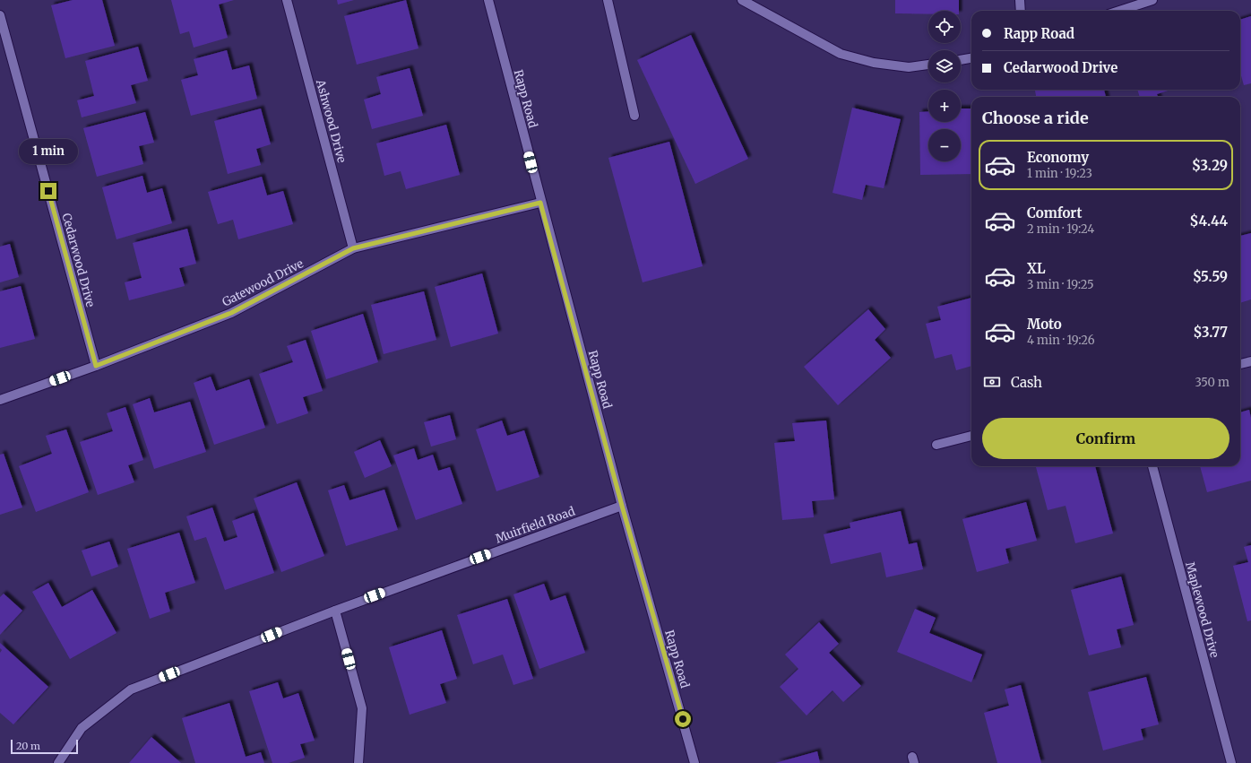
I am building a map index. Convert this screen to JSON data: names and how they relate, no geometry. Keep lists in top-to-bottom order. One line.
{"streets":{"street":["Rapp Road","Ashwood Drive","Cedarwood Drive","Gatewood Drive","Muirfield Road","Maplewood Drive"]},"crossings":[["Rapp Road","Gatewood Drive"],["Rapp Road","Muirfield Road"],["Ashwood Drive","Gatewood Drive"],["Cedarwood Drive","Gatewood Drive"]],"scale_bar":"20 m","page":{"map_buttons":["+","−"],"banner":["Rapp Road","Cedarwood Drive"],"heading":"Choose a ride","bubble":"1 min","list":[{"name":"Economy","note":"1 min · 19:23","value":"$3.29"},{"name":"Comfort","note":"2 min · 19:24","value":"$4.44"},{"name":"XL","note":"3 min · 19:25","value":"$5.59"},{"name":"Moto","note":"4 min · 19:26","value":"$3.77"}],"pay":["Cash","350 m"],"buttons":"Confirm","scale":"20 m"}}
